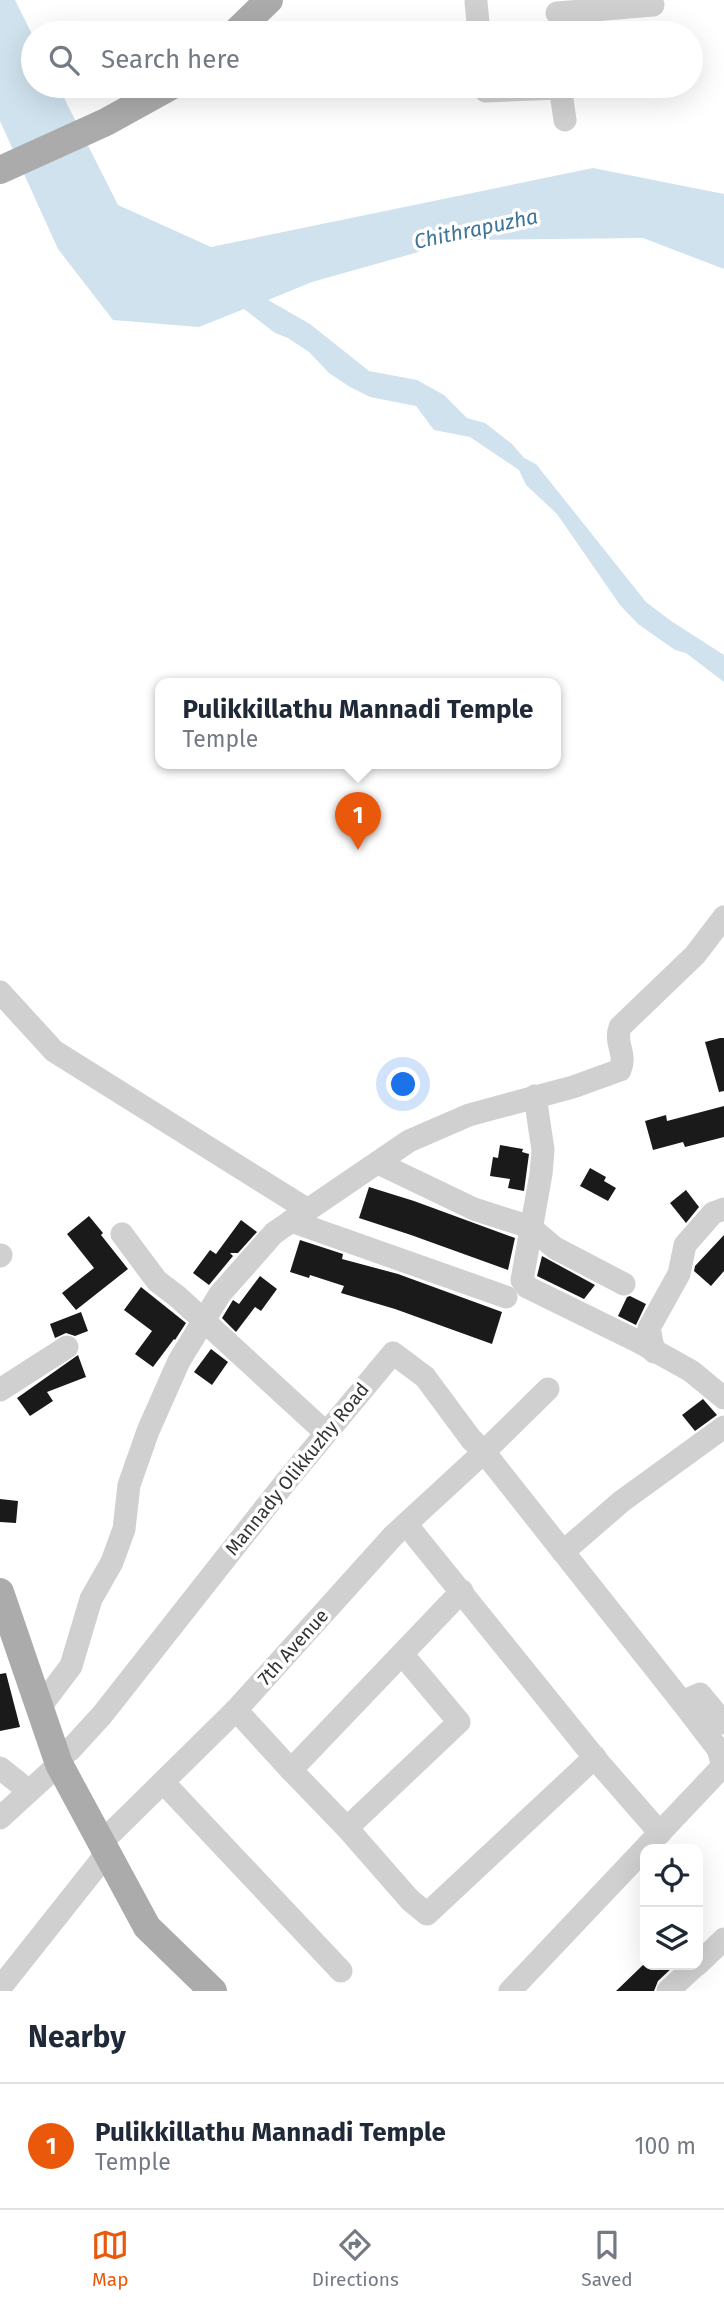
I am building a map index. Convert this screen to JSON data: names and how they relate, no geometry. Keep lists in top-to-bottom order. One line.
{"streets":{"street":["Mannady Olikkuzhy Road","7th Avenue"]},"crossings":[["Mannady Olikkuzhy Road","7th Avenue"]],"water":["Chithrapuzha"],"page":{"search":"Search here","popup":["Pulikkillathu Mannadi Temple","Temple"],"pins":"1","heading":"Nearby","list":[{"mark":"1","name":"Pulikkillathu Mannadi Temple","note":"Temple","value":"100 m"}],"nav":["Map","Directions","Saved"]}}
